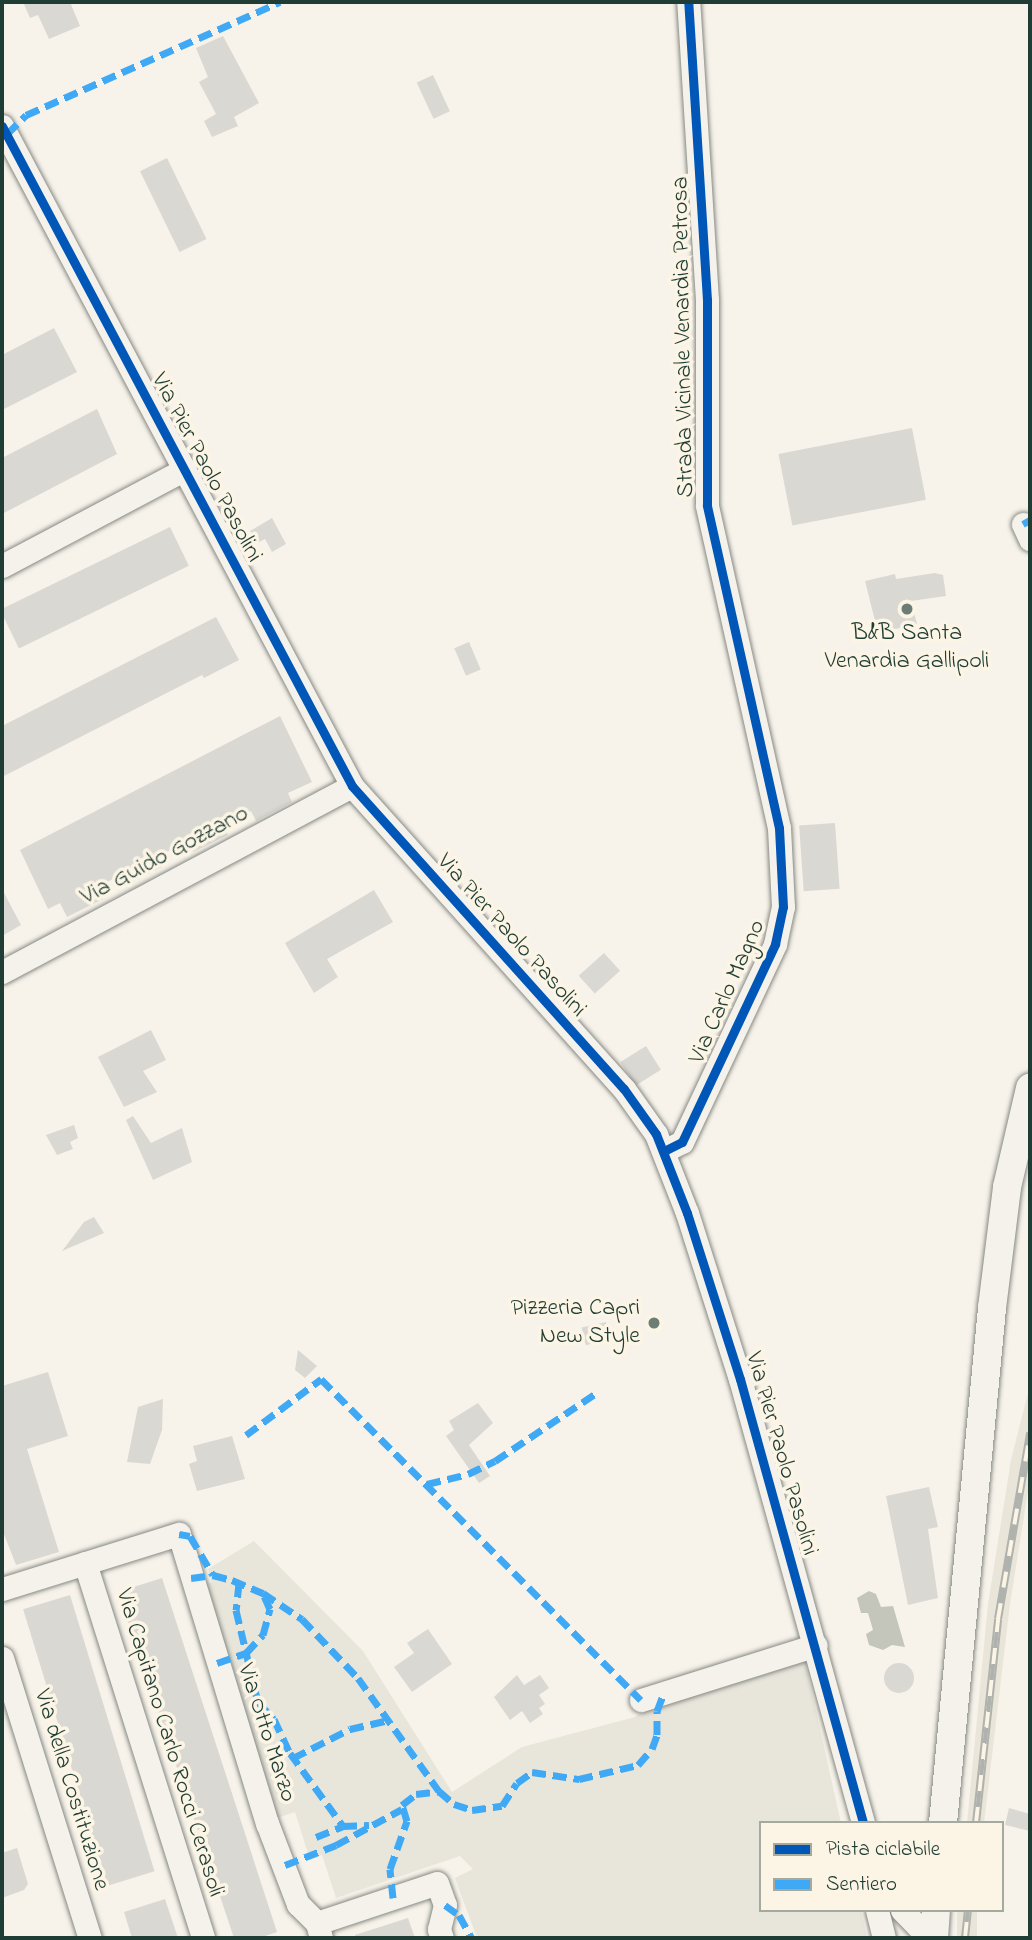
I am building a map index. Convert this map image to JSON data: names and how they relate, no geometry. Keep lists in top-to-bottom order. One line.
{"streets":{"street":["Strada Vicinale Venardia Petrosa","Via Pier Paolo Pasolini","Via Guido Gozzano","Via Carlo Magno","Via Otto Marzo","Via Capitano Carlo Rocci Cerasoli","Via della Costituzione"]},"crossings":[["Strada Vicinale Venardia Petrosa","Via Carlo Magno"],["Via Pier Paolo Pasolini","Via Guido Gozzano"],["Via Pier Paolo Pasolini","Via Carlo Magno"],["Via Otto Marzo","Via Capitano Carlo Rocci Cerasoli"]],"places":["B&B Santa Venardia Gallipoli","Pizzeria Capri New Style"],"legend":["Pista ciclabile","Sentiero"]}
